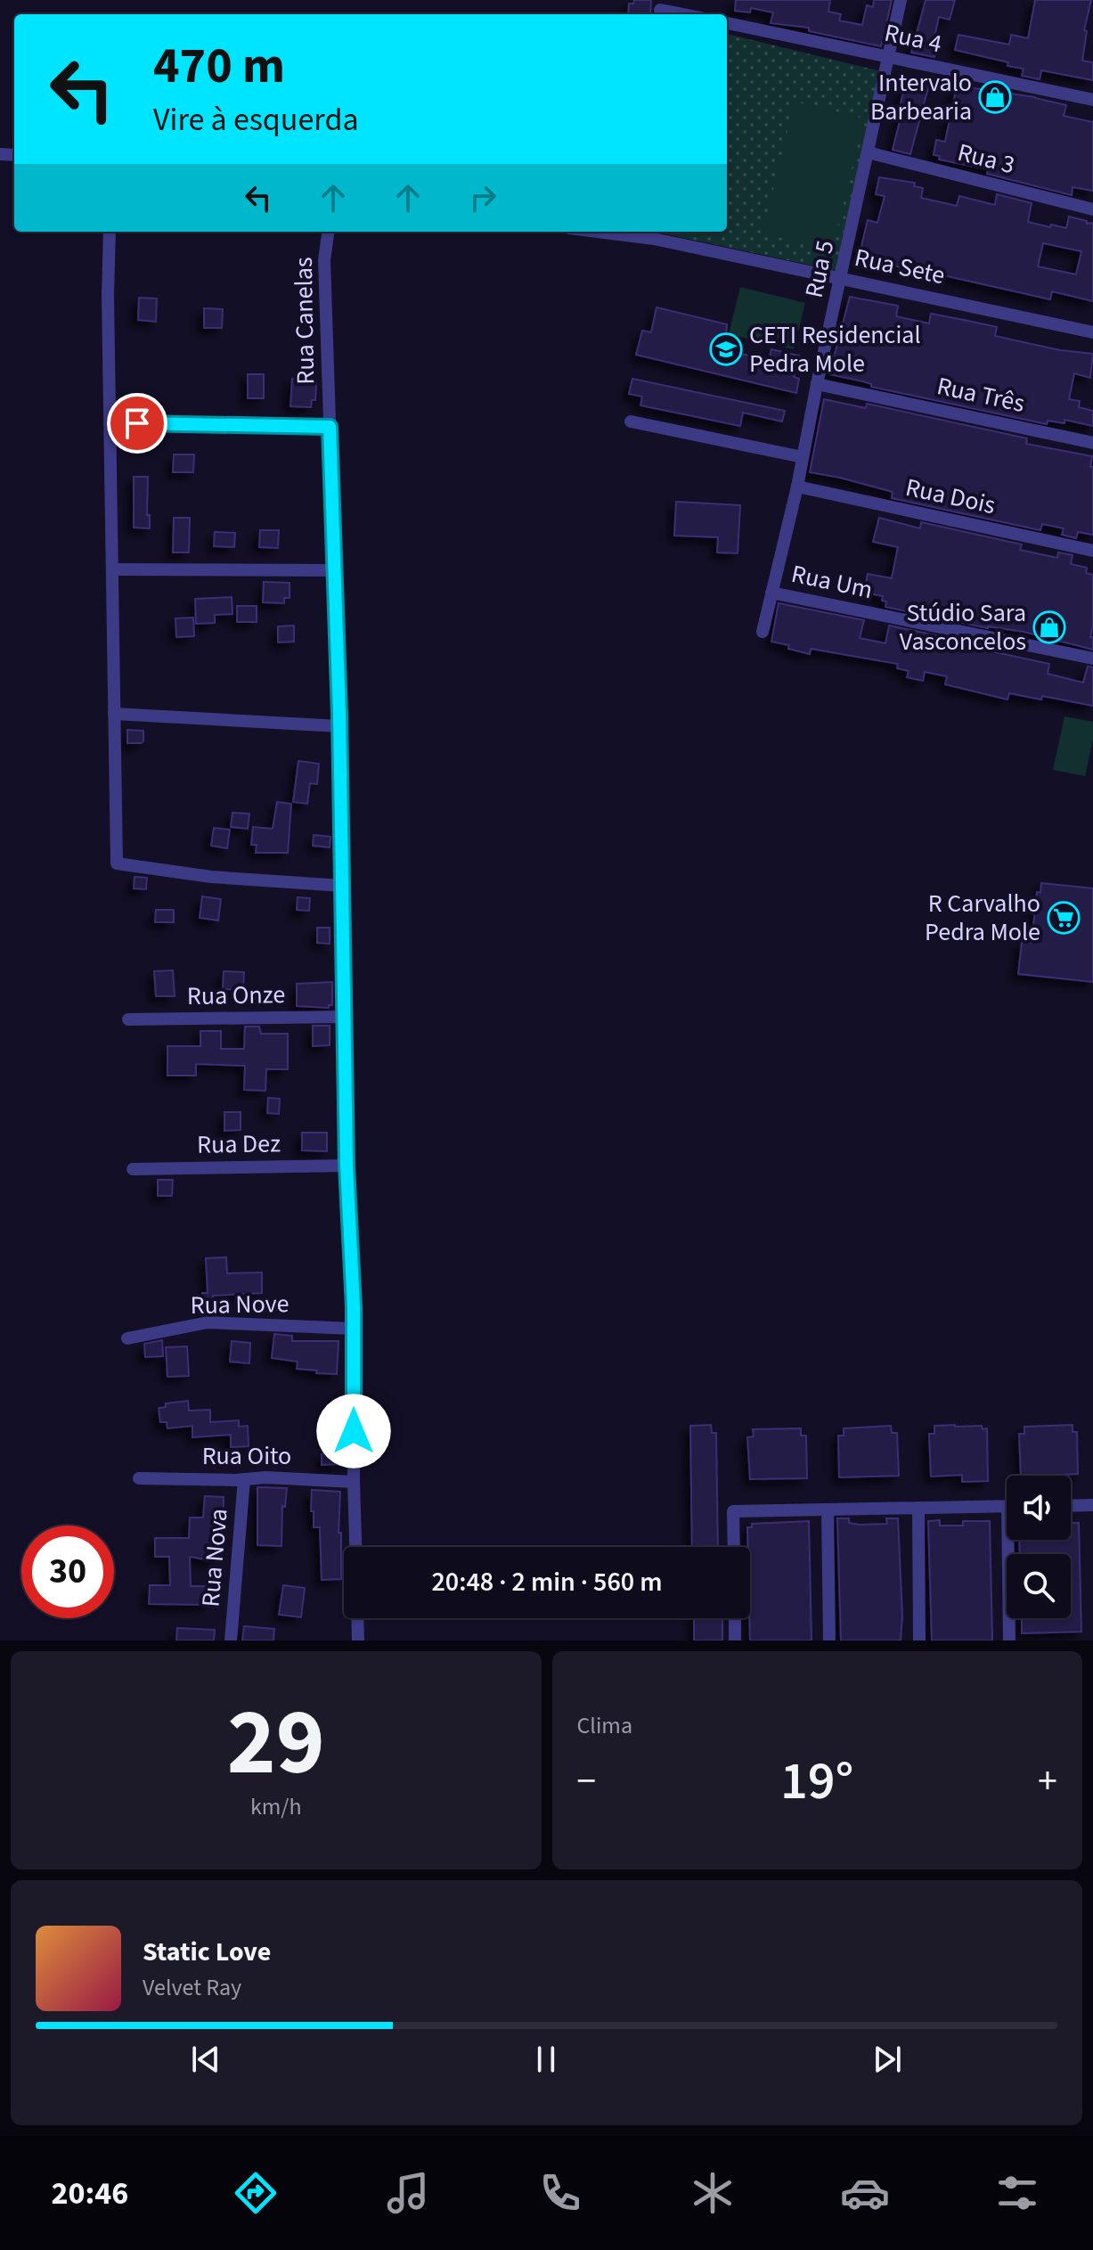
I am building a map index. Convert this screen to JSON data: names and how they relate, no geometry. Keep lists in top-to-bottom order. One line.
{"streets":{"street":["Rua 4","Rua 3","Rua Sete","Rua 5","Rua Canelas","Rua Três","Rua Dois","Rua Um","Rua Onze","Rua Dez","Rua Nove","Rua Oito","Rua Nova"]},"crossings":[["Rua 4","Rua 5"],["Rua 3","Rua 5"],["Rua Sete","Rua 5"],["Rua 5","Rua Três"],["Rua 5","Rua Dois"],["Rua 5","Rua Um"],["Rua Canelas","Rua Onze"],["Rua Canelas","Rua Dez"],["Rua Canelas","Rua Nove"],["Rua Canelas","Rua Oito"],["Rua Oito","Rua Nova"]],"places":{"shop":["Intervalo Barbearia","Stúdio Sara Vasconcelos"],"school or university":["CETI Residencial Pedra Mole"],"supermarket":["R Carvalho Pedra Mole"]},"page":{"turn":["470 m","Vire à esquerda"],"limit":"30","trip":"20:48 · 2 min · 560 m","tile":[["29","km/h"],"Clima"],"heat":["−","19°","+"],"song":["Static Love","Velvet Ray"],"tabs":"20:46"}}
